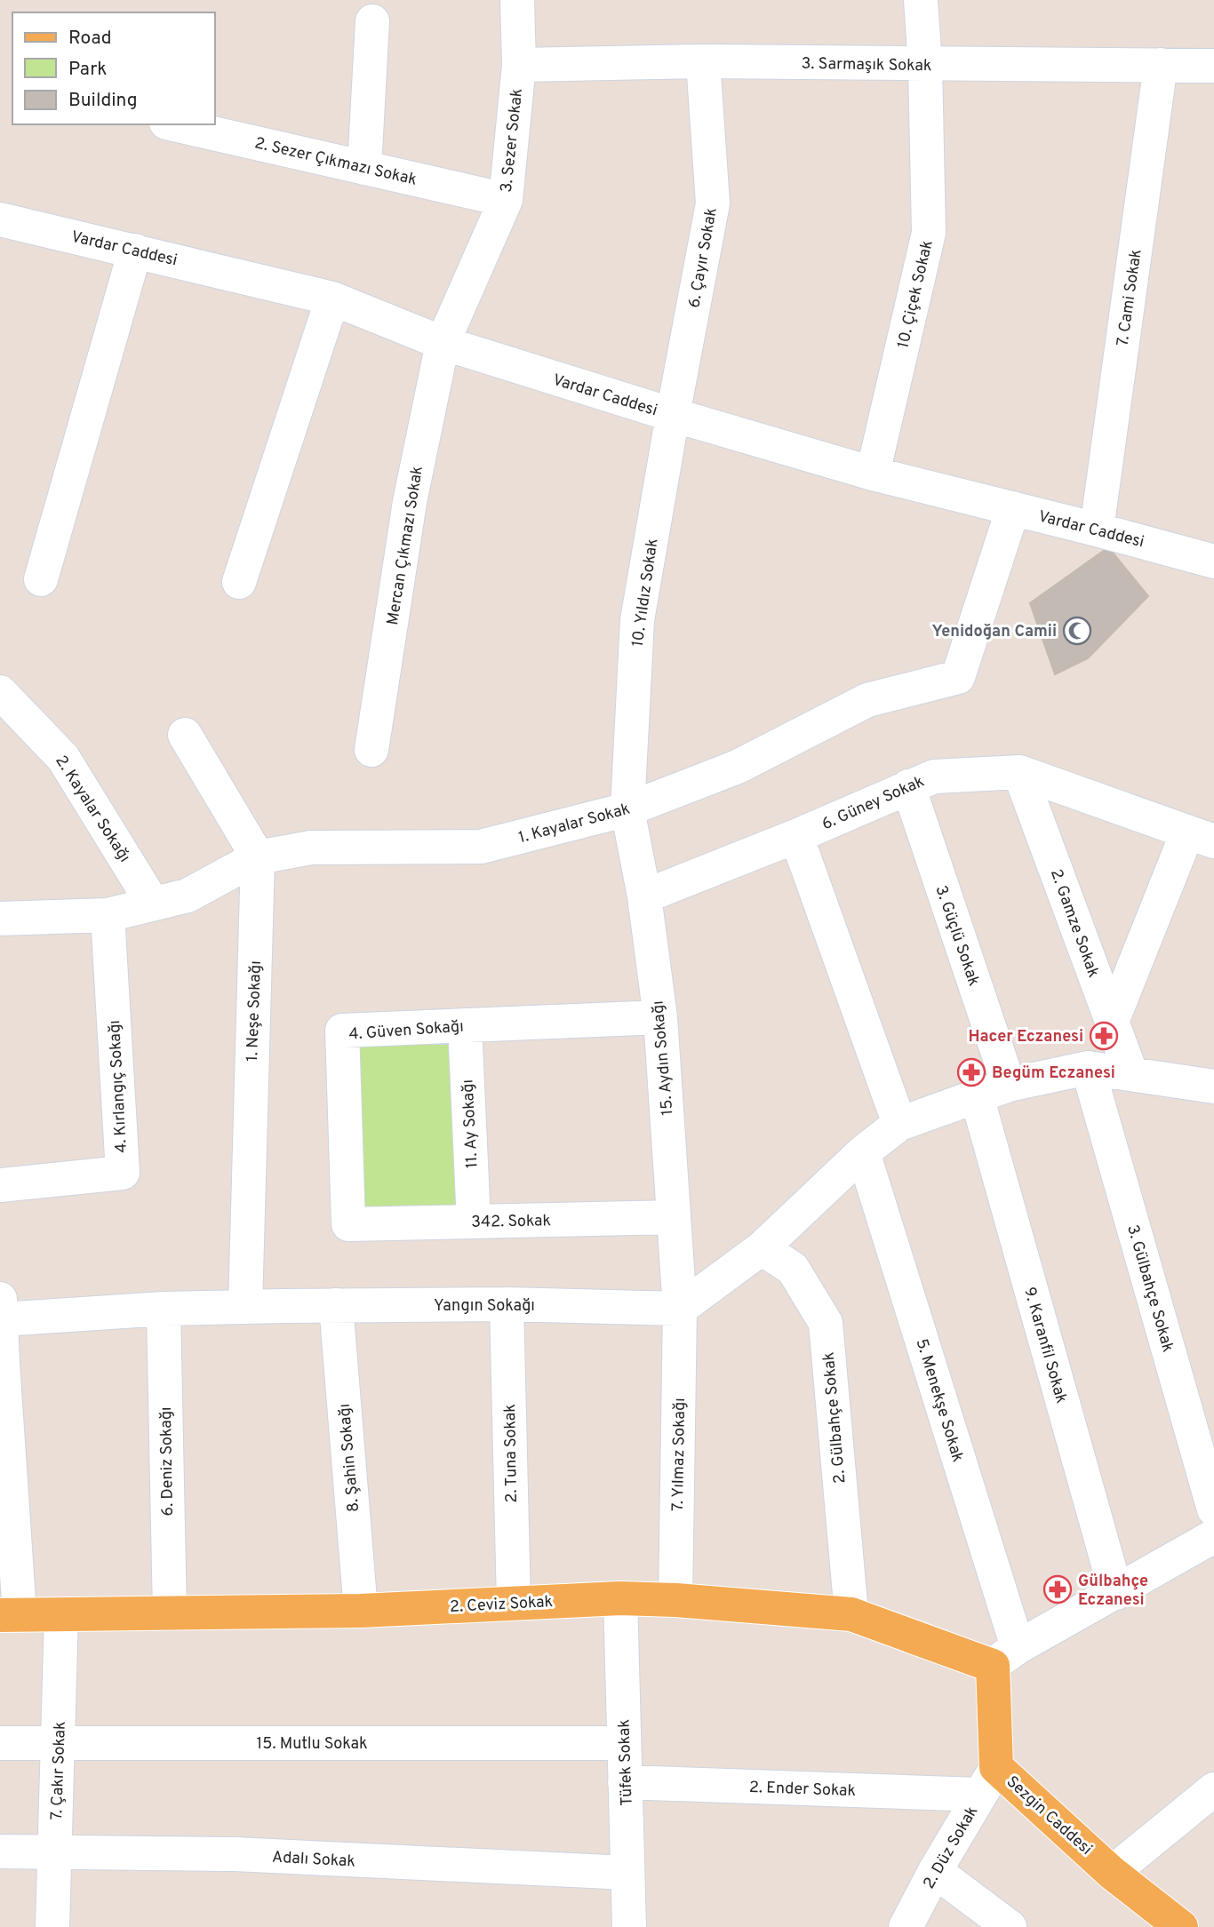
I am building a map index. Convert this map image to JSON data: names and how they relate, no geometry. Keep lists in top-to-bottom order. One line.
{"streets":{"main road":["2. Ceviz Sokak","Sezgin Caddesi"],"street":["3. Sarmaşık Sokak","3. Sezer Sokak","2. Sezer Çıkmazı Sokak","Vardar Caddesi","6. Çayır Sokak","10. Çiçek Sokak","7. Cami Sokak","Mercan Çıkmazı Sokak","10. Yıldız Sokak","6. Güney Sokak","2. Kayalar Sokağı","1. Kayalar Sokak","2. Gamze Sokak","3. Güçlü Sokak","1. Neşe Sokağı","4. Güven Sokağı","15. Aydın Sokağı","4. Kırlangıç Sokağı","11. Ay Sokağı","342. Sokak","3. Gülbahçe Sokak","Yangın Sokağı","9. Karanfil Sokak","5. Menekşe Sokak","2. Gülbahçe Sokak","2. Tuna Sokak","7. Yılmaz Sokağı","8. Şahin Sokağı","6. Deniz Sokağı","15. Mutlu Sokak","Tüfek Sokak","7. Çakır Sokak","2. Ender Sokak","2. Düz Sokak","Adalı Sokak"]},"crossings":[["3. Sarmaşık Sokak","3. Sezer Sokak"],["3. Sarmaşık Sokak","6. Çayır Sokak"],["3. Sarmaşık Sokak","10. Çiçek Sokak"],["3. Sarmaşık Sokak","7. Cami Sokak"],["3. Sezer Sokak","2. Sezer Çıkmazı Sokak"],["3. Sezer Sokak","Vardar Caddesi"],["3. Sezer Sokak","Mercan Çıkmazı Sokak"],["Vardar Caddesi","6. Çayır Sokak"],["Vardar Caddesi","10. Çiçek Sokak"],["Vardar Caddesi","7. Cami Sokak"],["Vardar Caddesi","Mercan Çıkmazı Sokak"],["Vardar Caddesi","10. Yıldız Sokak"],["Vardar Caddesi","1. Kayalar Sokak"],["6. Çayır Sokak","10. Yıldız Sokak"],["10. Yıldız Sokak","1. Kayalar Sokak"],["10. Yıldız Sokak","15. Aydın Sokağı"],["6. Güney Sokak","2. Gamze Sokak"],["6. Güney Sokak","3. Güçlü Sokak"],["6. Güney Sokak","15. Aydın Sokağı"],["2. Kayalar Sokağı","1. Kayalar Sokak"],["1. Kayalar Sokak","1. Neşe Sokağı"],["1. Kayalar Sokak","15. Aydın Sokağı"],["1. Kayalar Sokak","4. Kırlangıç Sokağı"],["1. Neşe Sokağı","Yangın Sokağı"],["4. Güven Sokağı","15. Aydın Sokağı"],["4. Güven Sokağı","11. Ay Sokağı"],["4. Güven Sokağı","342. Sokak"],["15. Aydın Sokağı","342. Sokak"],["15. Aydın Sokağı","Yangın Sokağı"],["15. Aydın Sokağı","7. Yılmaz Sokağı"],["11. Ay Sokağı","342. Sokak"],["Yangın Sokağı","2. Tuna Sokak"],["Yangın Sokağı","7. Yılmaz Sokağı"],["Yangın Sokağı","8. Şahin Sokağı"],["Yangın Sokağı","6. Deniz Sokağı"],["5. Menekşe Sokak","2. Ceviz Sokak"],["5. Menekşe Sokak","Sezgin Caddesi"],["2. Gülbahçe Sokak","2. Ceviz Sokak"],["2. Tuna Sokak","2. Ceviz Sokak"],["7. Yılmaz Sokağı","2. Ceviz Sokak"],["8. Şahin Sokağı","2. Ceviz Sokak"],["6. Deniz Sokağı","2. Ceviz Sokak"],["2. Ceviz Sokak","Tüfek Sokak"],["2. Ceviz Sokak","7. Çakır Sokak"],["2. Ceviz Sokak","Sezgin Caddesi"],["15. Mutlu Sokak","Tüfek Sokak"],["15. Mutlu Sokak","7. Çakır Sokak"],["Tüfek Sokak","2. Ender Sokak"],["Tüfek Sokak","Adalı Sokak"],["7. Çakır Sokak","Adalı Sokak"],["2. Ender Sokak","Sezgin Caddesi"],["2. Ender Sokak","2. Düz Sokak"],["Sezgin Caddesi","2. Düz Sokak"]],"places":{"mosque":["Yenidoğan Camii"],"pharmacy":["Hacer Eczanesi","Begüm Eczanesi","Gülbahçe Eczanesi"]},"legend":["Road","Park","Building"]}
